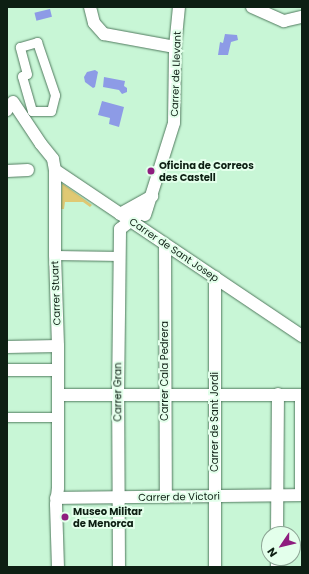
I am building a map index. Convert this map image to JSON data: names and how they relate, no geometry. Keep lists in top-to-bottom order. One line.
{"streets":{"street":["Carrer de Llevant","Carrer de Sant Josep","Carrer Stuart","Carrer Cala Pedrera","Carrer Gran","Carrer de Sant Jordi","Carrer de Victori"]},"crossings":[["Carrer de Llevant","Carrer de Sant Josep"],["Carrer de Sant Josep","Carrer Stuart"],["Carrer de Sant Josep","Carrer Cala Pedrera"],["Carrer de Sant Josep","Carrer Gran"],["Carrer de Sant Josep","Carrer de Sant Jordi"],["Carrer Stuart","Carrer de Victori"],["Carrer Cala Pedrera","Carrer de Victori"],["Carrer Gran","Carrer de Victori"],["Carrer de Sant Jordi","Carrer de Victori"]],"places":["Oficina de Correos des Castell","Museo Militar de Menorca"],"north":"bottom left"}
